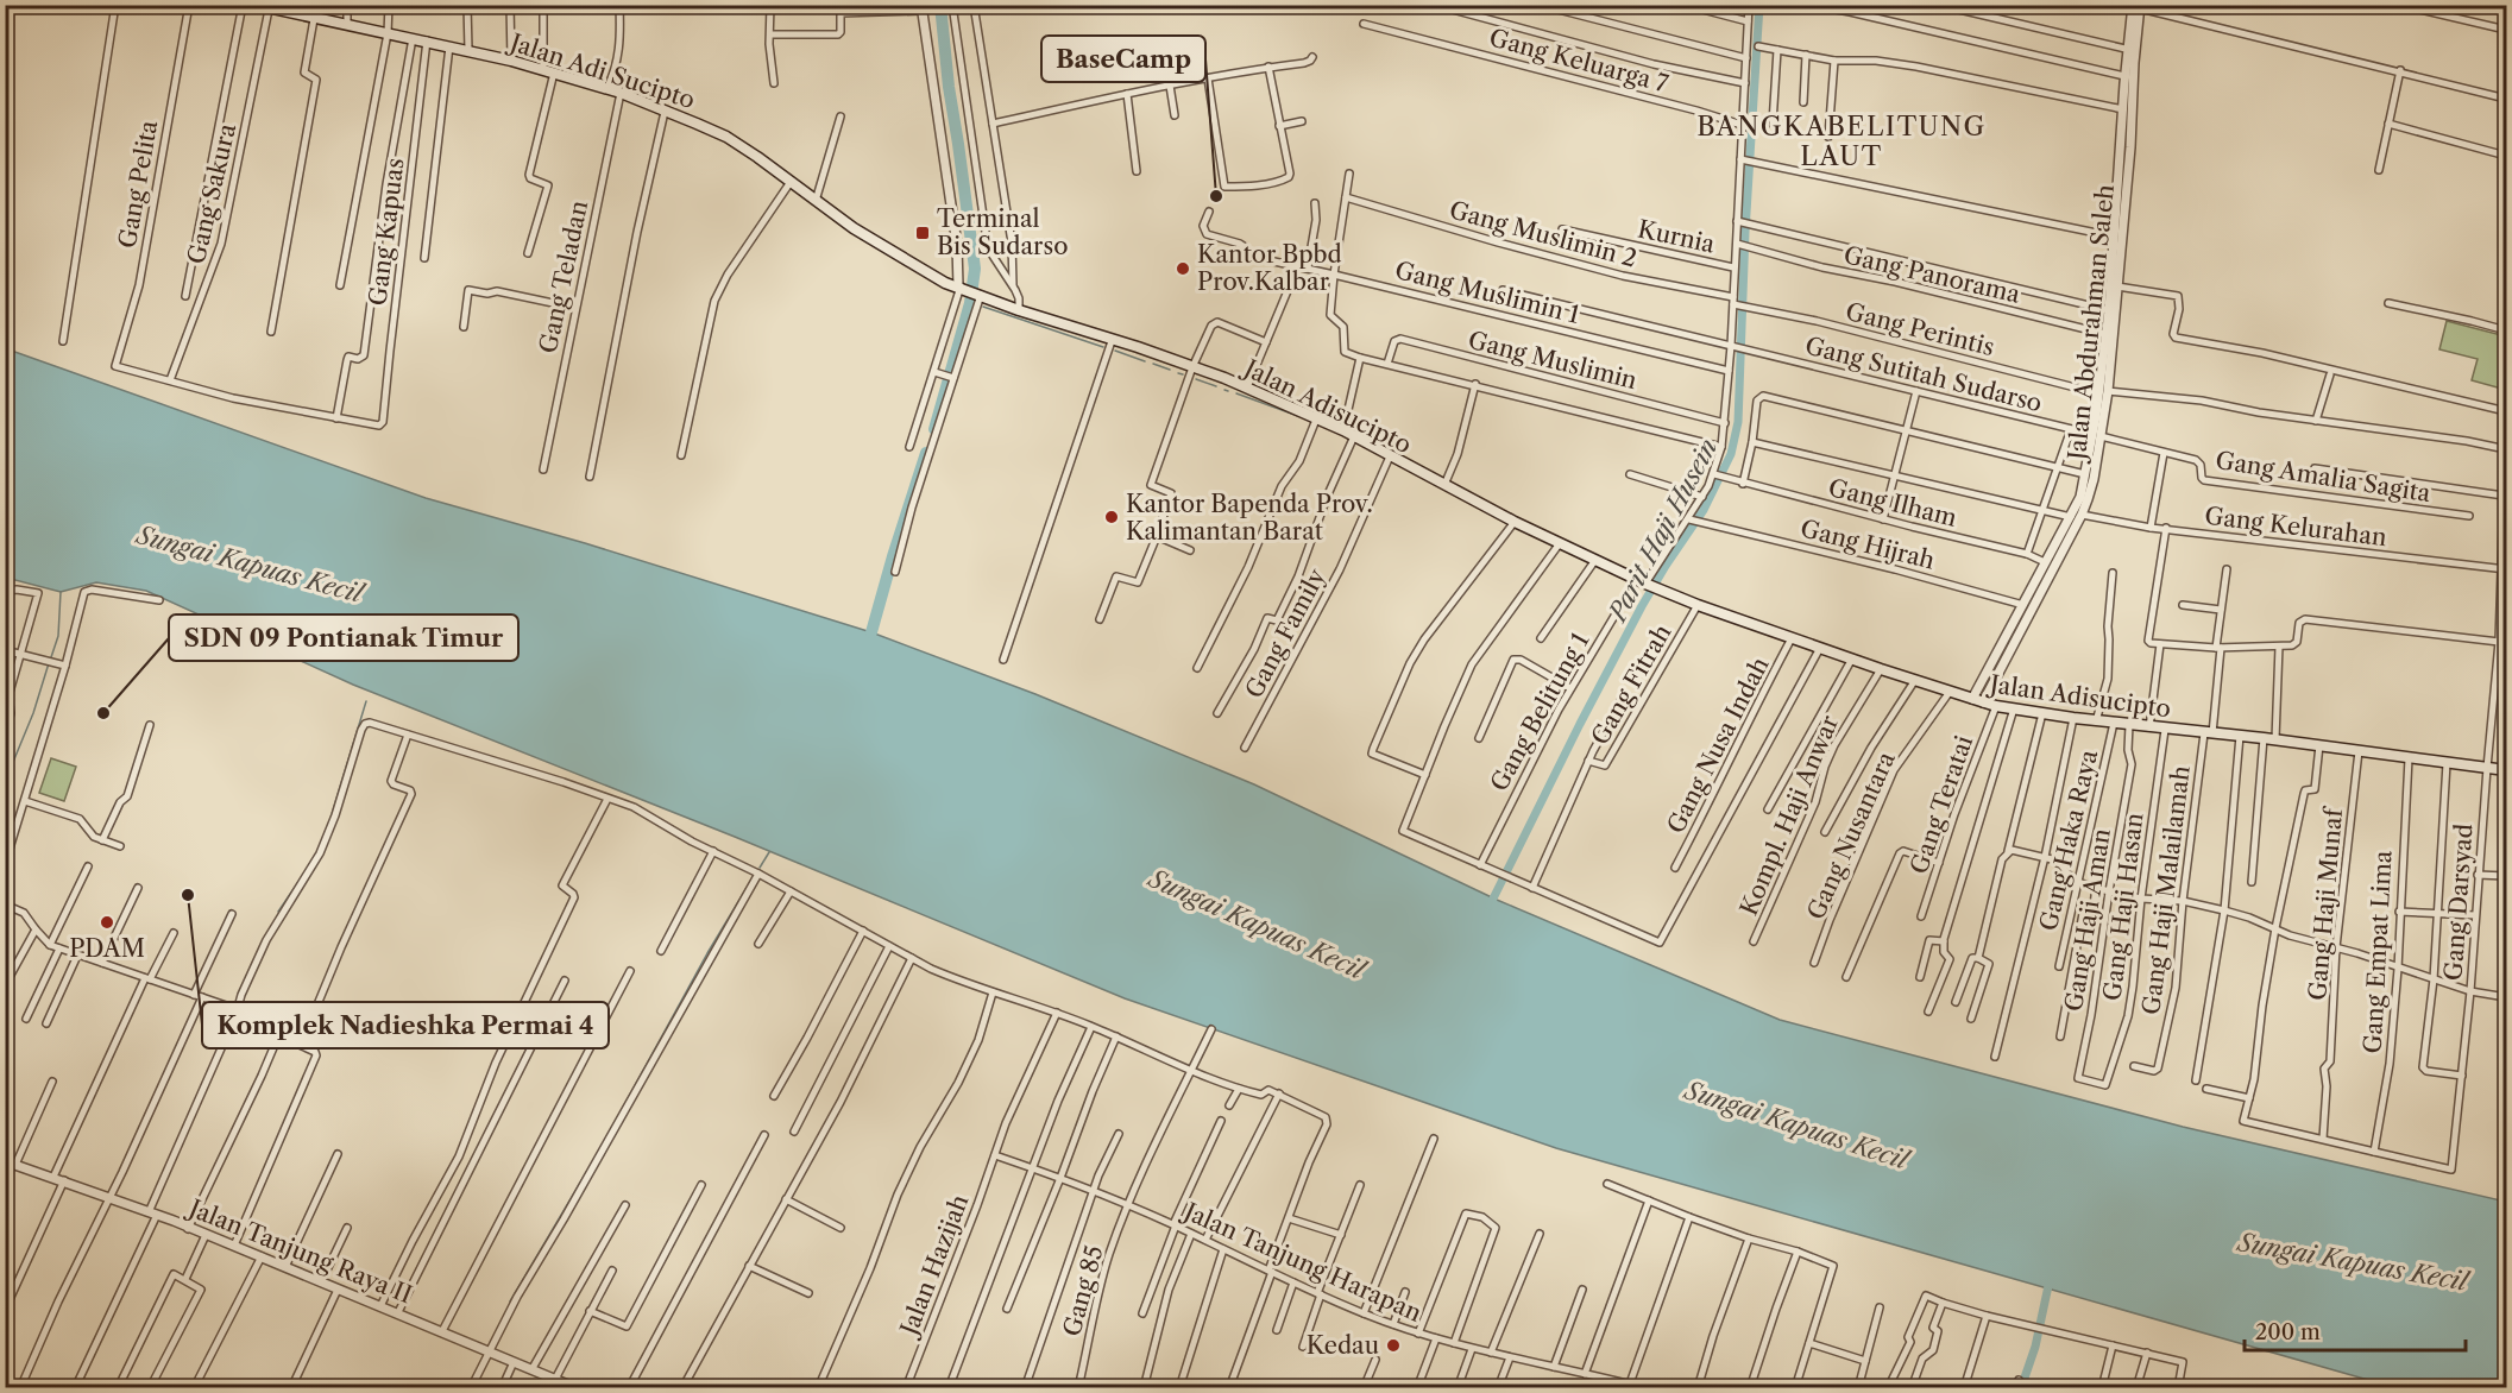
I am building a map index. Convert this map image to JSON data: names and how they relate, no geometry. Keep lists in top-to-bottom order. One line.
{"streets":{"main road":["Jalan Adi Sucipto","Jalan Adisucipto"],"street":["Gang Keluarga 7","Gang Pelita","Gang Sakura","Gang Kapuas","Gang Muslimin 2","Kurnia","Gang Panorama","Gang Teladan","Gang Muslimin 1","Jalan Abdurahman Saleh","Gang Perintis","Gang Muslimin","Gang Sutitah Sudarso","Gang Amalia Sagita","Gang Ilham","Gang Kelurahan","Gang Hijrah","Gang Family","Gang Fitrah","Gang Belitung 1","Gang Nusa Indah","Gang Teratai","Kompl. Haji Anwar","Gang Nusantara","Gang Haka Raya","Gang Haji Malailamah","Gang Darsyad","Gang Haji Munaf","Gang Haji Hasan","Gang Haji Aman","Gang Empat Lima","Jalan Tanjung Raya II","Jalan Tanjung Harapan","Jalan Hazijah","Gang 85"]},"crossings":[["Gang Keluarga 7","Gang Belitung 1"],["Jalan Adi Sucipto","Gang Sakura"],["Jalan Adi Sucipto","Gang Kapuas"],["Jalan Adi Sucipto","Gang Teladan"],["Jalan Adi Sucipto","Jalan Adisucipto"],["Gang Pelita","Gang Sakura"],["Gang Muslimin 2","Gang Perintis"],["Gang Muslimin 2","Gang Belitung 1"],["Kurnia","Gang Belitung 1"],["Gang Panorama","Jalan Abdurahman Saleh"],["Gang Panorama","Gang Belitung 1"],["Gang Muslimin 1","Gang Belitung 1"],["Jalan Abdurahman Saleh","Gang Perintis"],["Jalan Abdurahman Saleh","Gang Sutitah Sudarso"],["Jalan Abdurahman Saleh","Jalan Adisucipto"],["Jalan Abdurahman Saleh","Gang Amalia Sagita"],["Jalan Abdurahman Saleh","Gang Ilham"],["Jalan Abdurahman Saleh","Gang Kelurahan"],["Jalan Abdurahman Saleh","Gang Hijrah"],["Gang Perintis","Gang Belitung 1"],["Gang Muslimin","Gang Belitung 1"],["Gang Sutitah Sudarso","Gang Amalia Sagita"],["Gang Sutitah Sudarso","Gang Belitung 1"],["Jalan Adisucipto","Gang Family"],["Jalan Adisucipto","Gang Fitrah"],["Jalan Adisucipto","Gang Belitung 1"],["Jalan Adisucipto","Gang Nusa Indah"],["Jalan Adisucipto","Gang Teratai"],["Jalan Adisucipto","Kompl. Haji Anwar"],["Jalan Adisucipto","Gang Nusantara"],["Jalan Adisucipto","Gang Haka Raya"],["Jalan Adisucipto","Gang Haji Malailamah"],["Jalan Adisucipto","Gang Darsyad"],["Jalan Adisucipto","Gang Haji Munaf"],["Jalan Adisucipto","Gang Haji Hasan"],["Jalan Adisucipto","Gang Haji Aman"],["Jalan Adisucipto","Gang Empat Lima"],["Gang Ilham","Gang Belitung 1"],["Gang Kelurahan","Gang Darsyad"],["Gang Hijrah","Gang Belitung 1"],["Gang Darsyad","Gang Empat Lima"],["Gang Haji Hasan","Gang Haji Aman"],["Jalan Tanjung Harapan","Jalan Hazijah"],["Jalan Tanjung Harapan","Gang 85"]],"districts":["BANGKABELITUNG LAUT"],"water":["Parit Haji Husein","Sungai Kapuas Kecil"],"places":{"other":["BaseCamp","Kantor Bpbd Prov.Kalbar","Kantor Bapenda Prov. Kalimantan Barat","SDN 09 Pontianak Timur","Komplek Nadieshka Permai 4","PDAM","Kedau"],"transit":["Terminal Bis Sudarso"]},"scale_bar":"200 m"}
